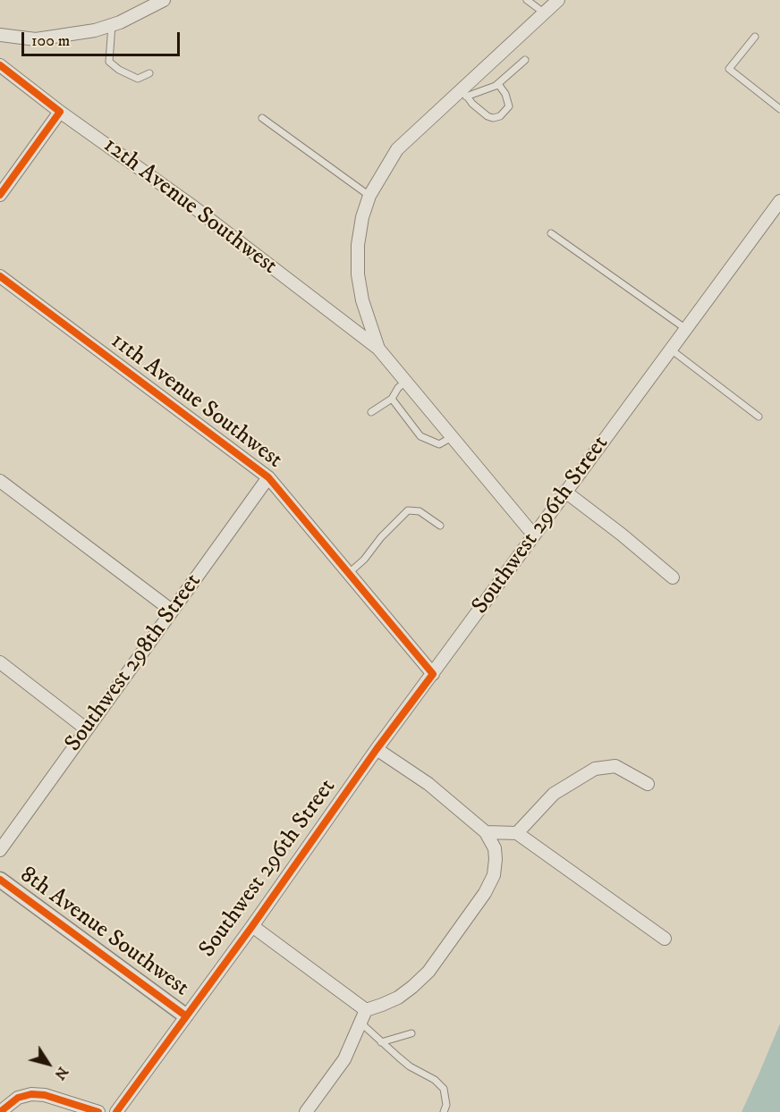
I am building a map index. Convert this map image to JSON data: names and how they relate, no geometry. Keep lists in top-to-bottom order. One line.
{"streets":{"street":["12th Avenue Southwest","11th Avenue Southwest","Southwest 296th Street","Southwest 298th Street","8th Avenue Southwest"]},"crossings":[["11th Avenue Southwest","Southwest 296th Street"],["11th Avenue Southwest","Southwest 298th Street"],["Southwest 296th Street","8th Avenue Southwest"]],"scale_bar":"100 m","north":"bottom right"}
